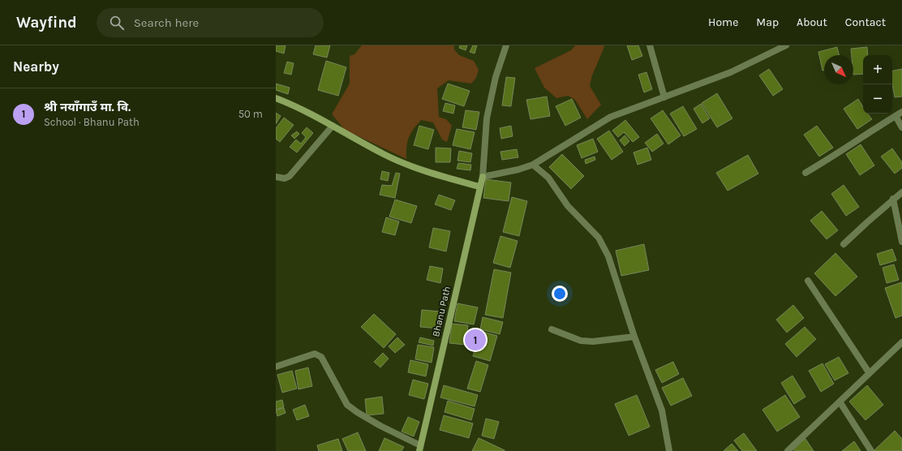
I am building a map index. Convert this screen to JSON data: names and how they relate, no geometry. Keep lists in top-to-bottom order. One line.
{"streets":{"street":["Bhanu Path"]},"north":"bottom right","page":{"header":"Wayfind","search":"Search here","nav":["Home","Map","About","Contact"],"heading":"Nearby","map_buttons":["+","−"],"list":[{"mark":"1","name":"श्री नयाँगाउँ मा. वि.","note":"School · Bhanu Path","value":"50 m"}],"pins":"1"}}
